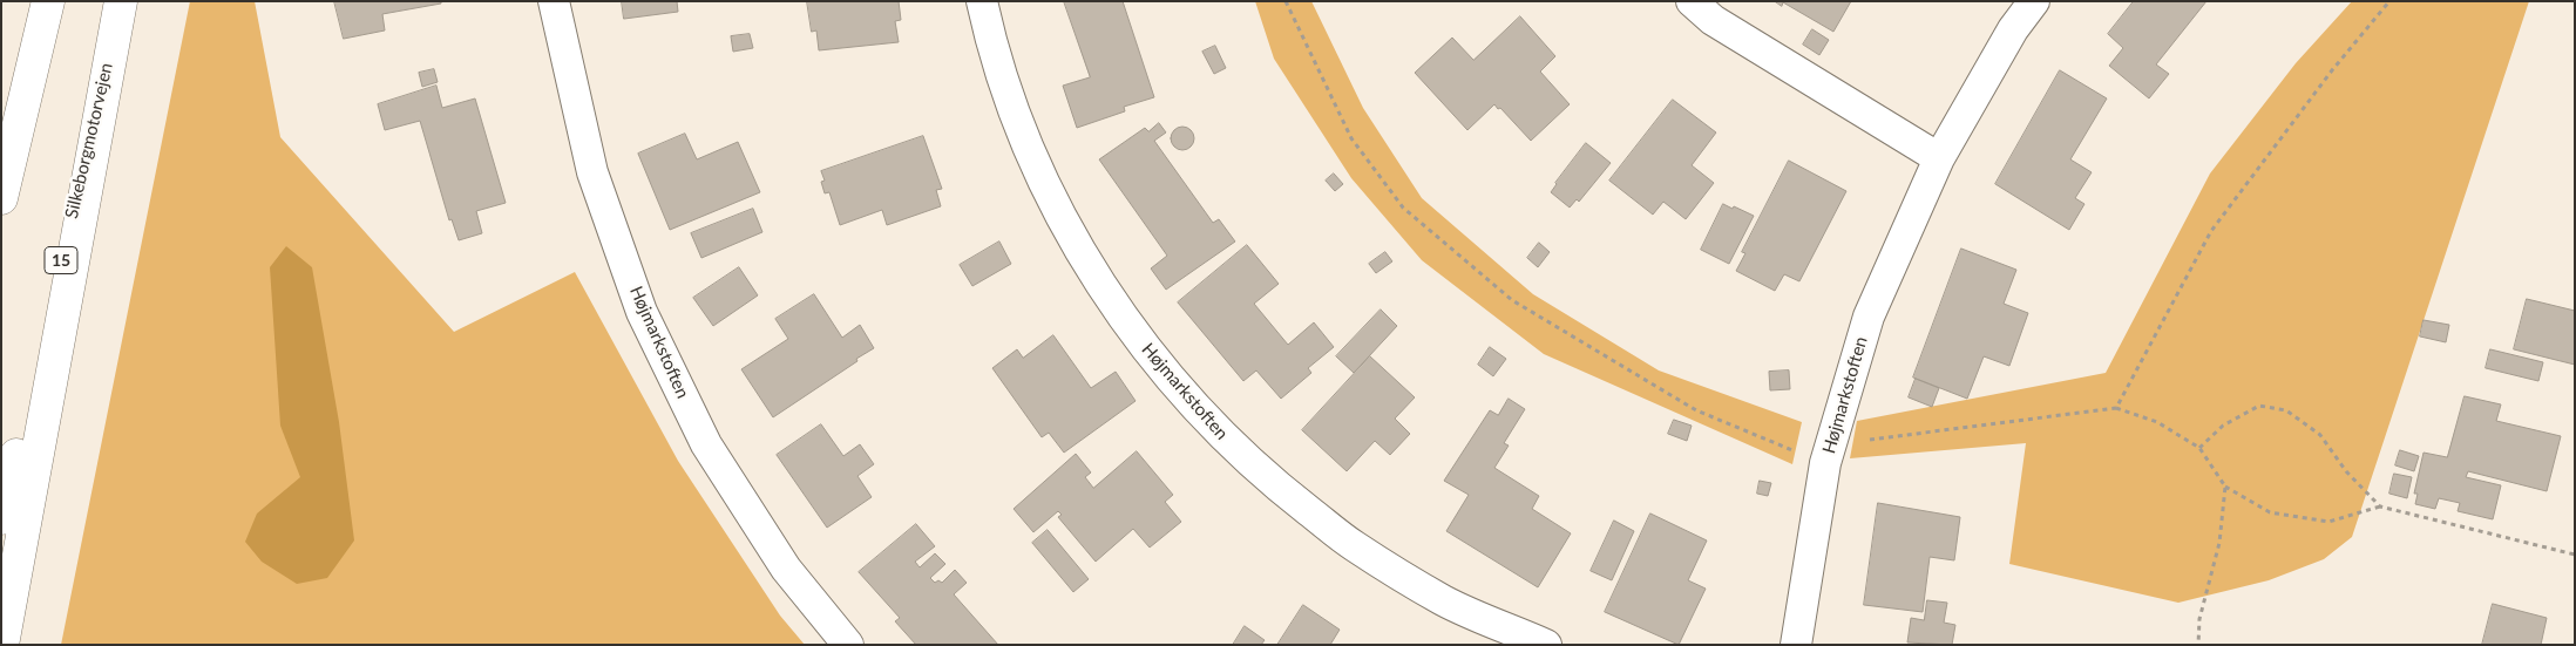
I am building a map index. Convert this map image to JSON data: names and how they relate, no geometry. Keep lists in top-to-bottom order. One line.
{"streets":{"highway":["Silkeborgmotorvejen","15"],"street":["Højmarkstoften"]}}
